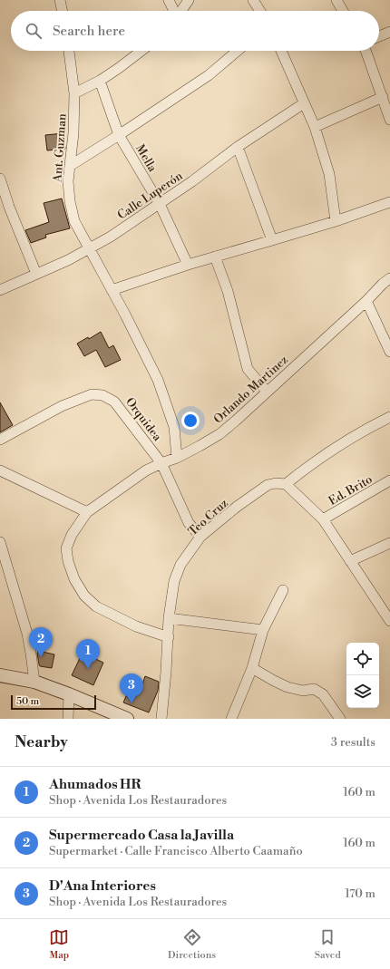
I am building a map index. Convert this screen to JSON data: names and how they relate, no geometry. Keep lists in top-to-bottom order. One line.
{"streets":{"street":["Ant. Guzman","Mella","Calle Luperón","Orlando Martinez","Orquidea","Ed. Brito","Teo Cruz"]},"crossings":[["Ant. Guzman","Calle Luperón"],["Ant. Guzman","Orlando Martinez"],["Mella","Calle Luperón"],["Orlando Martinez","Orquidea"],["Orlando Martinez","Teo Cruz"],["Orquidea","Teo Cruz"]],"scale_bar":"50 m","page":{"search":"Search here","pins":["2","1","3"],"scale":"50 m","heading":["Nearby","3 results"],"list":[{"mark":"1","name":"Ahumados HR","note":"Shop · Avenida Los Restauradores","value":"160 m"},{"mark":"2","name":"Supermercado Casa la Javilla","note":"Supermarket · Calle Francisco Alberto Caamaño","value":"160 m"},{"mark":"3","name":"D'Ana Interiores","note":"Shop · Avenida Los Restauradores","value":"170 m"}],"nav":["Map","Directions","Saved"]}}
